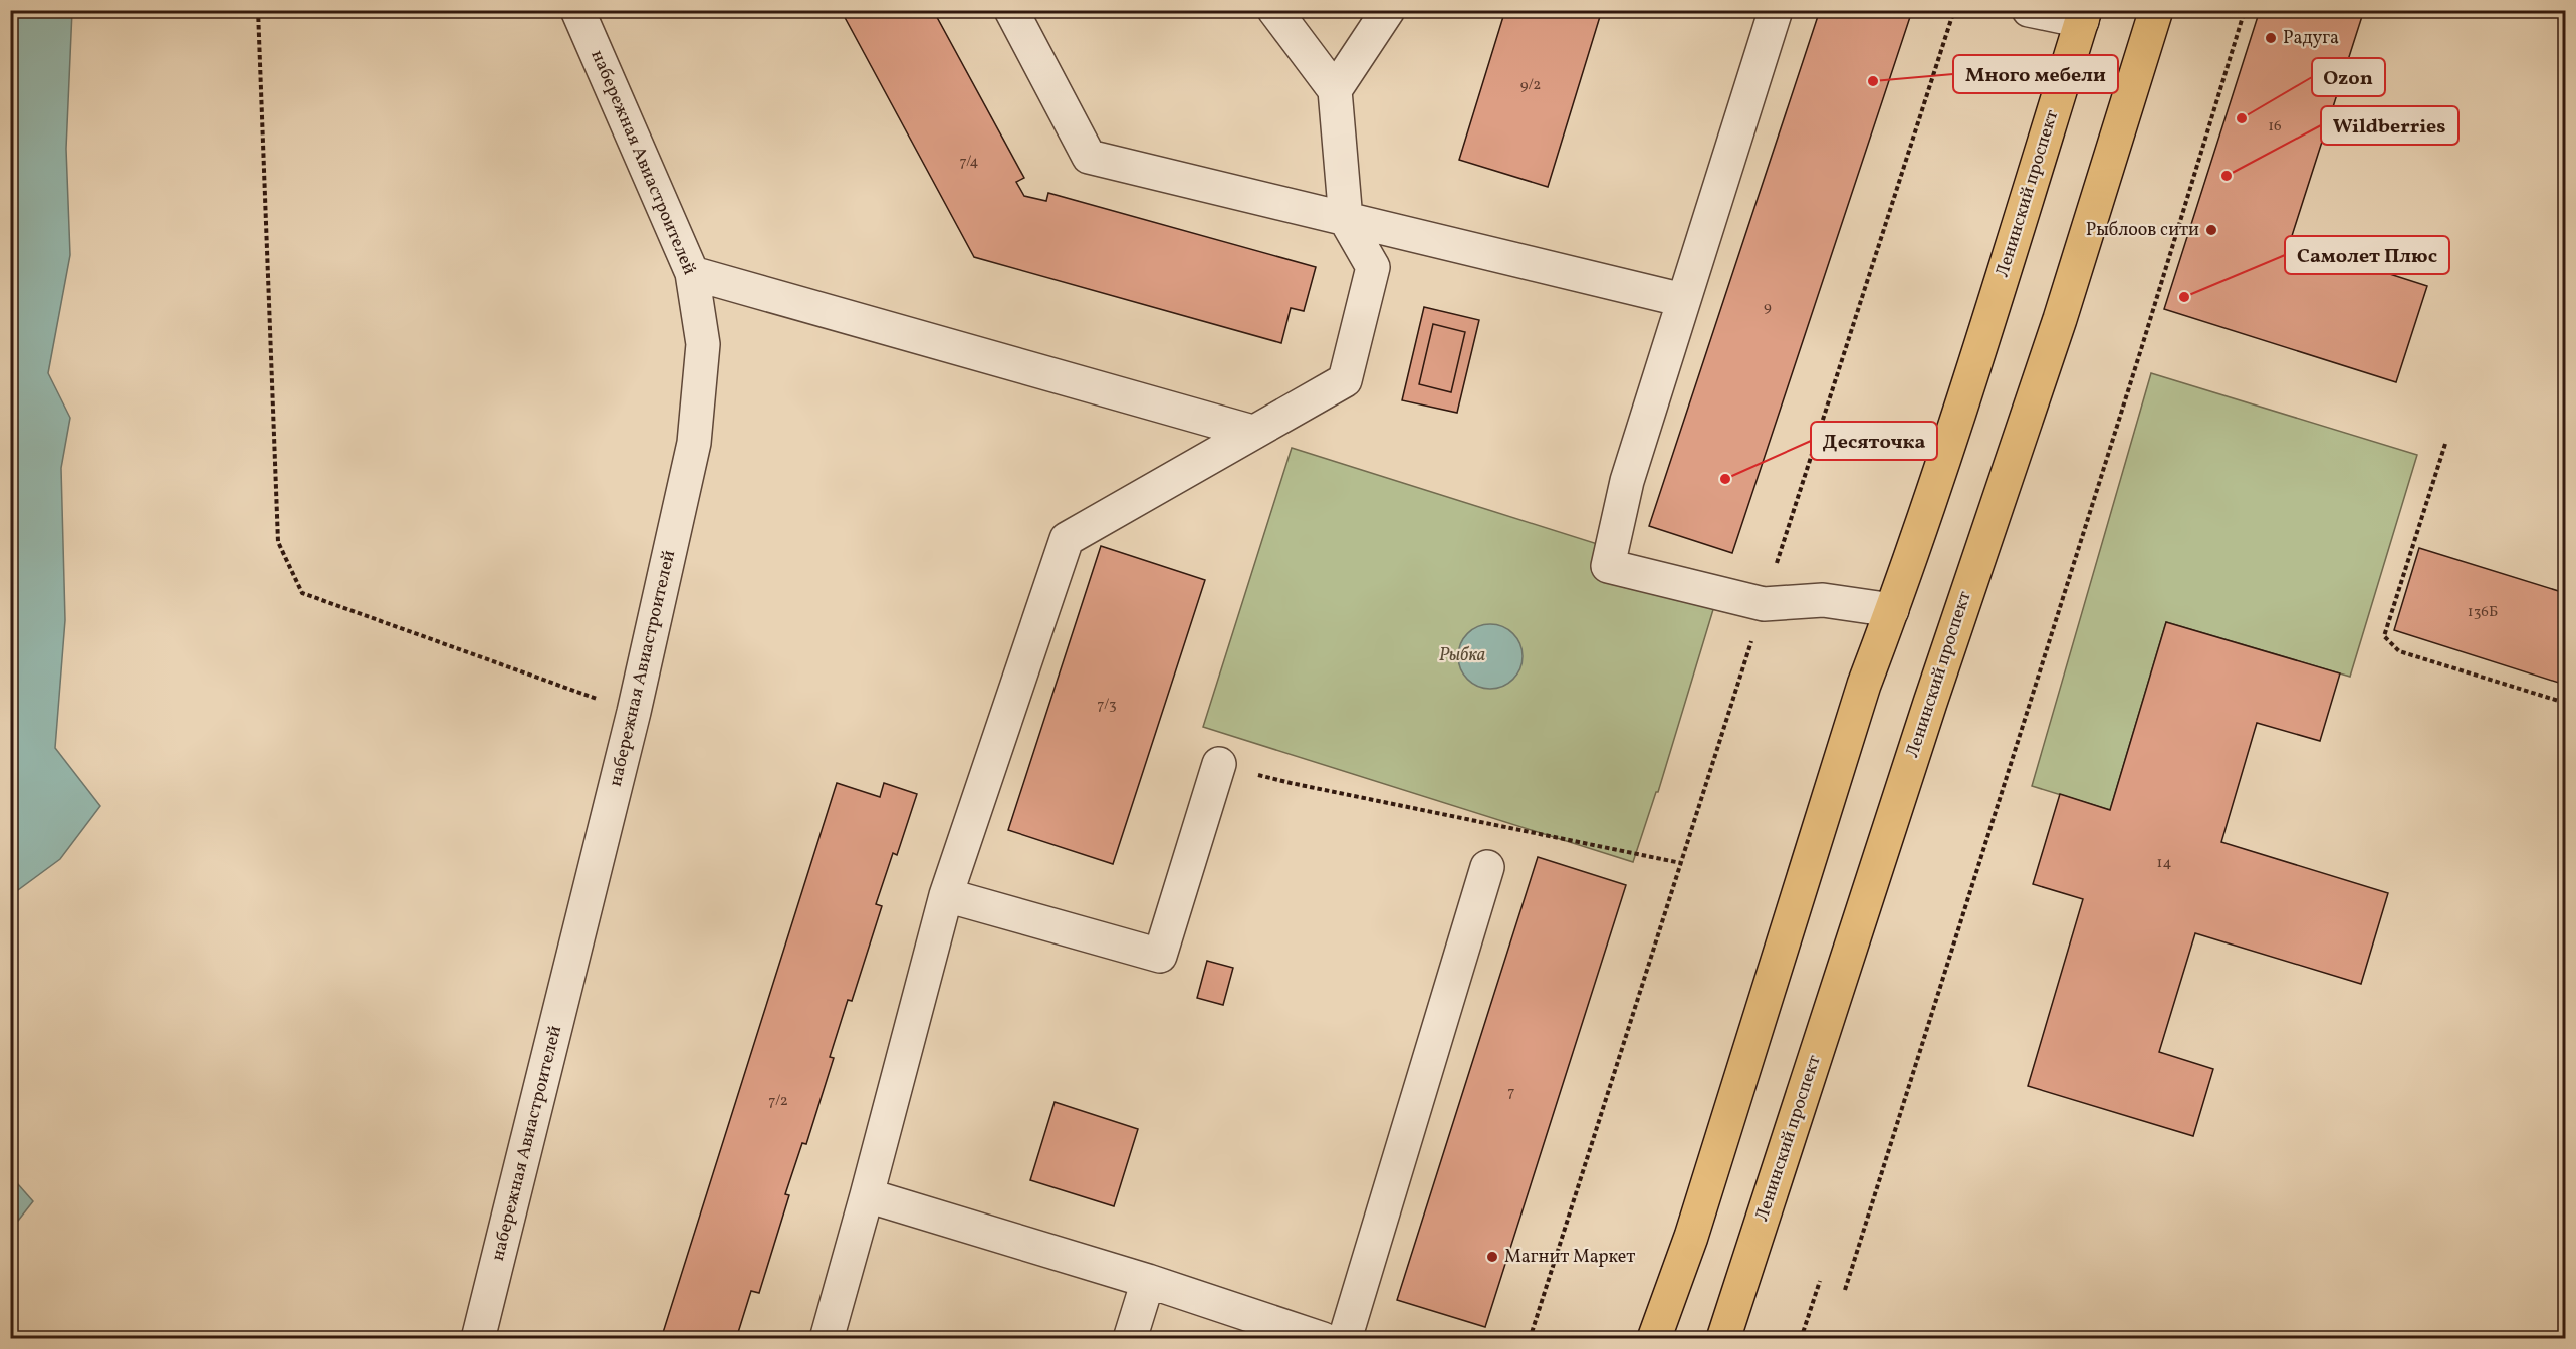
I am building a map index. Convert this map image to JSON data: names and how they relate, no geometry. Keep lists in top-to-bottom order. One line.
{"streets":{"main road":["Ленинский проспект"],"street":["набережная Авиастроителей"]},"parks":["Рыбка"],"places":["Радуга","Много мебели","Ozon","Wildberries","Рыблоов сити","Самолет Плюс","Десяточка","Магнит Маркет"],"house_numbers":["9/2","16","7/4","9","136Б","7/3","14","7","7/2"]}
